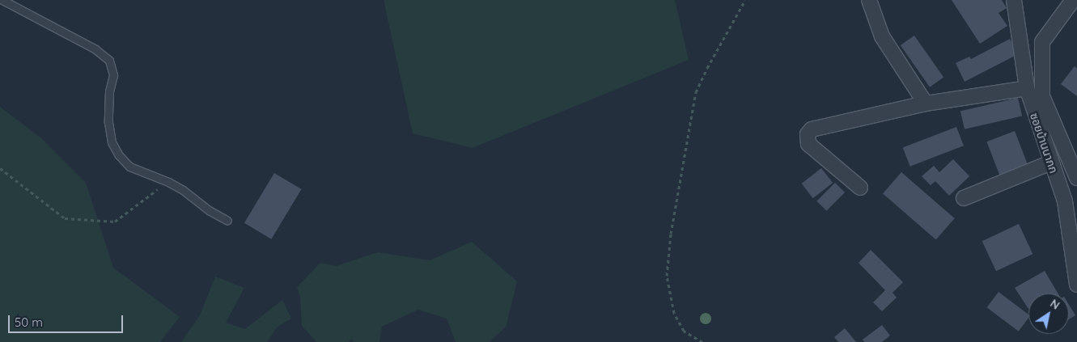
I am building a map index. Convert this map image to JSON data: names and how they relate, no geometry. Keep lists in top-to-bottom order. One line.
{"streets":{"street":["ซอยบ้านนากก"]},"scale_bar":"50 m","north":"top right"}
